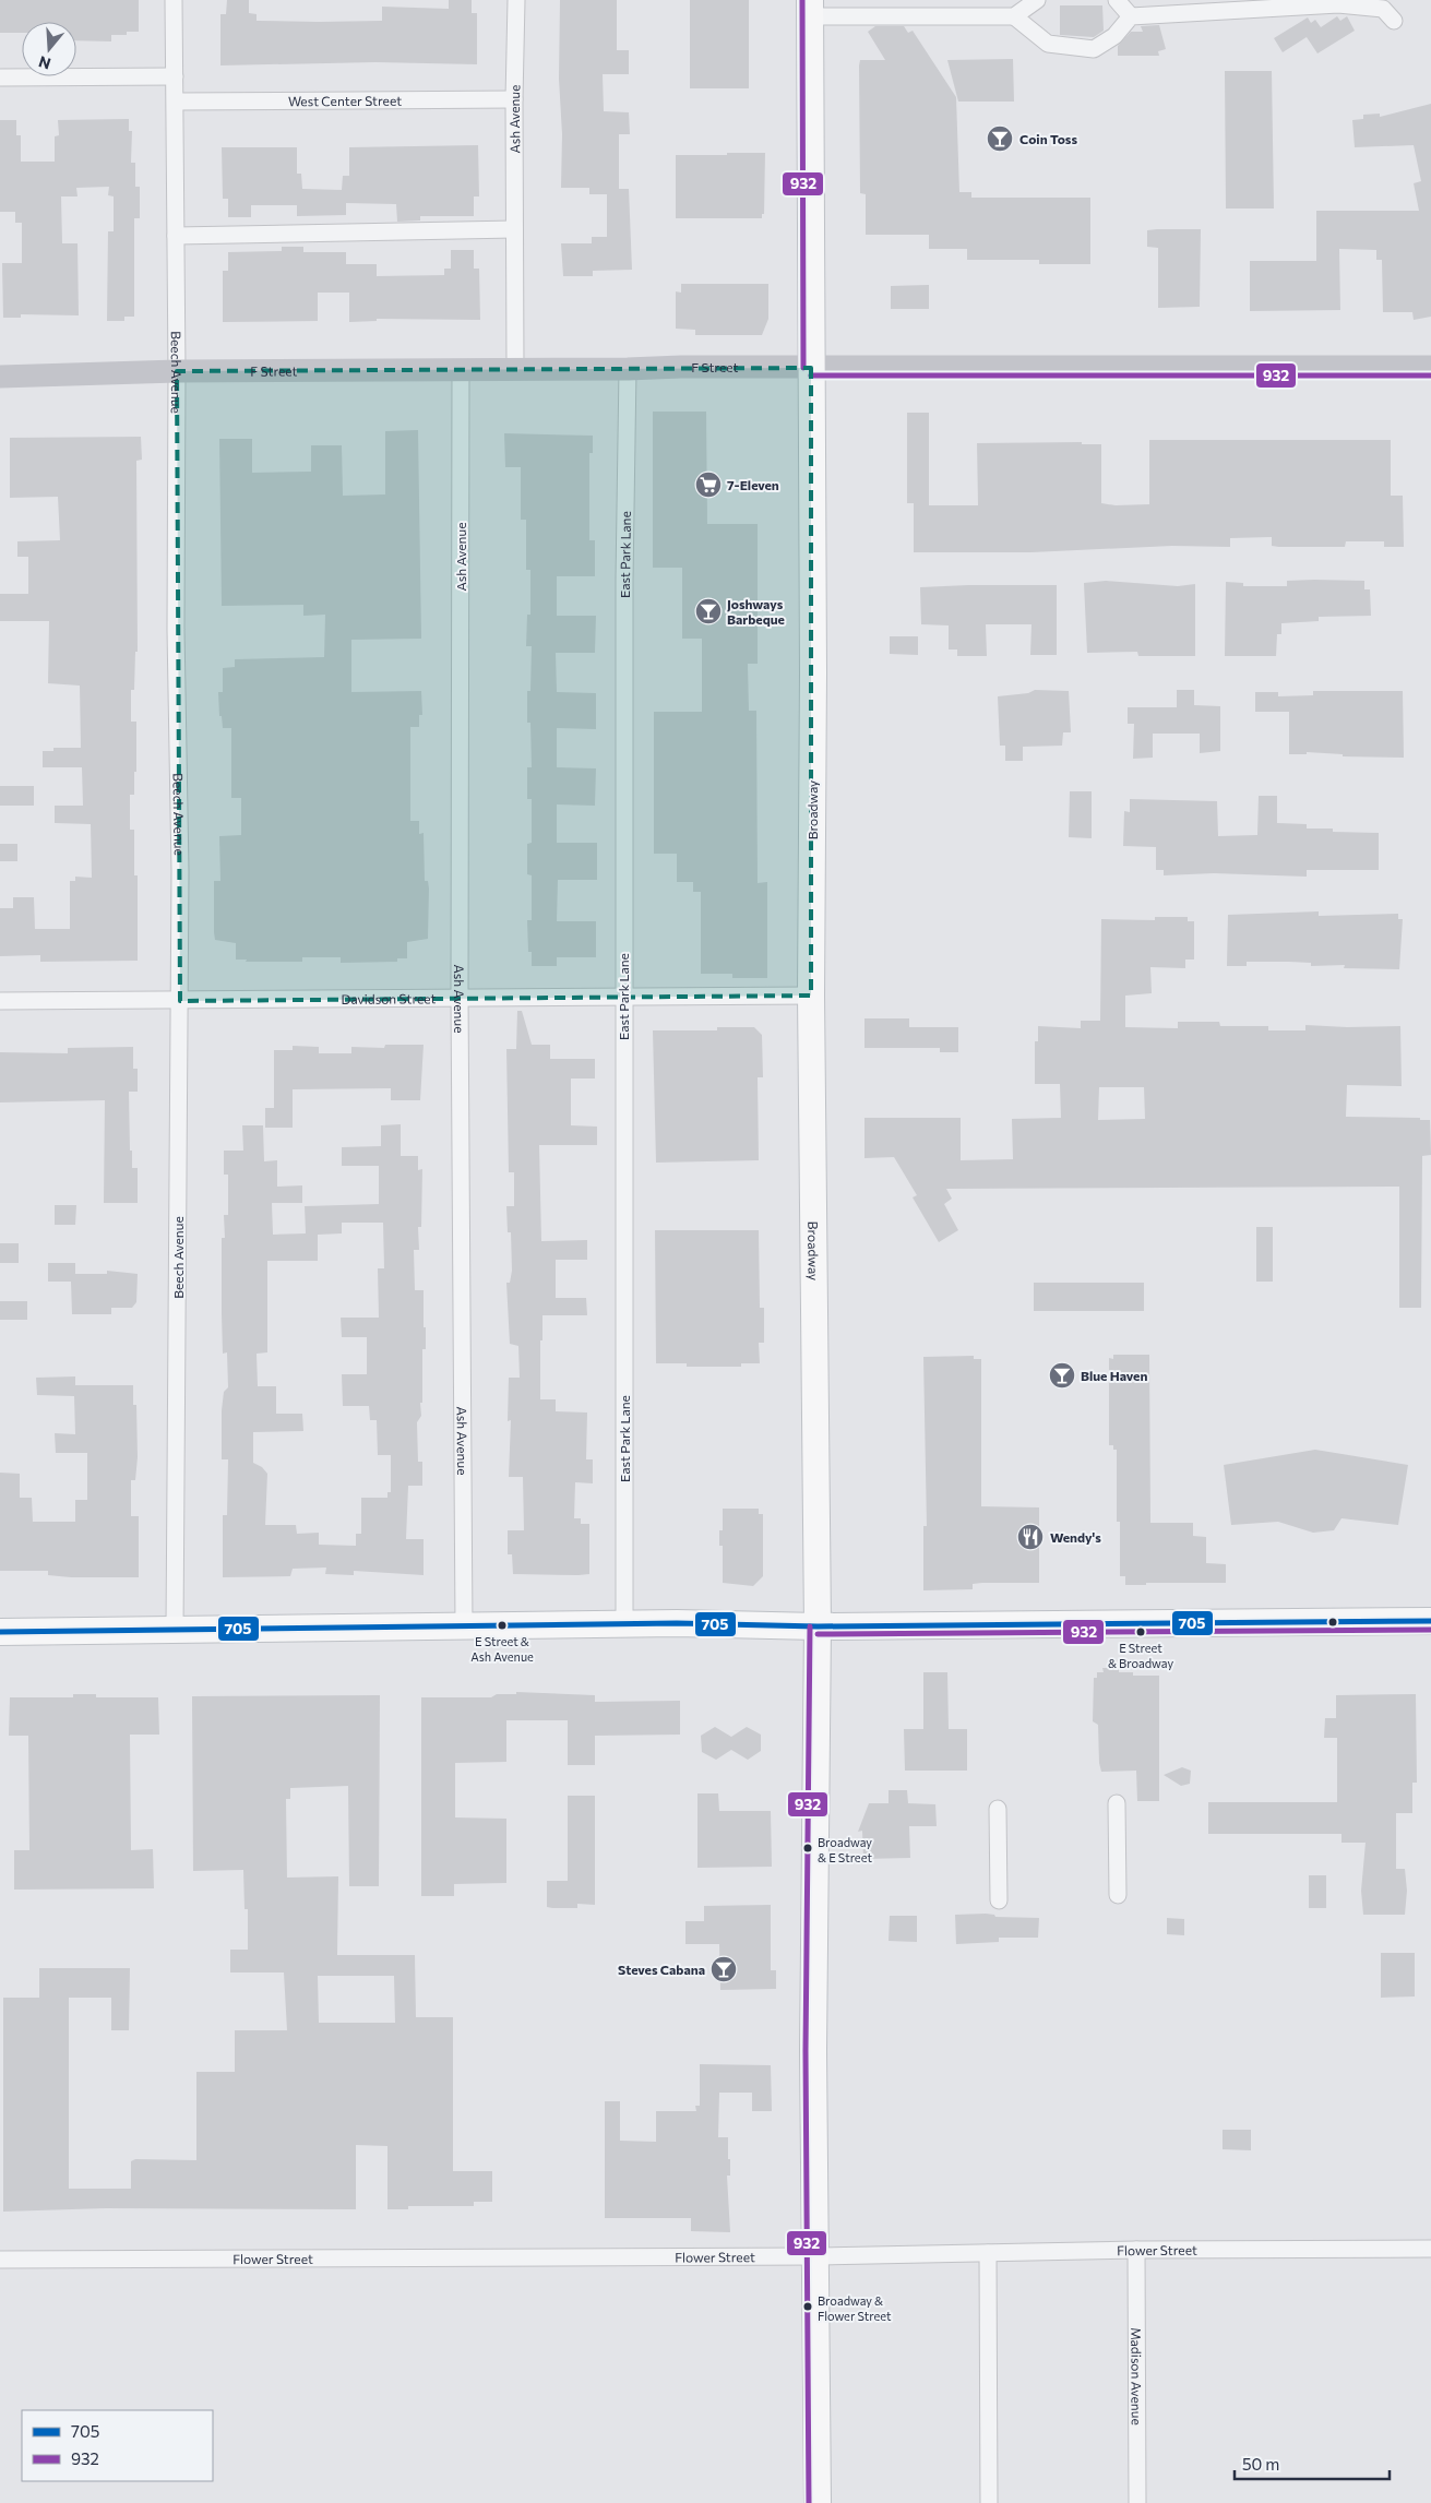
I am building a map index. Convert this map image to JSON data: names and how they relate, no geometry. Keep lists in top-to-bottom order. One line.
{"streets":{"main road":["F Street","Broadway"],"street":["West Center Street","Ash Avenue","Beech Avenue","East Park Lane","Davidson Street","Flower Street","Madison Avenue"]},"crossings":[["West Center Street","Ash Avenue"],["West Center Street","Beech Avenue"],["Ash Avenue","F Street"],["Ash Avenue","Davidson Street"],["F Street","Beech Avenue"],["F Street","East Park Lane"],["F Street","Broadway"],["Beech Avenue","Davidson Street"],["East Park Lane","Davidson Street"],["Broadway","Davidson Street"],["Broadway","Flower Street"],["Flower Street","Madison Avenue"]],"places":{"bar":["Coin Toss","Joshways Barbeque","Blue Haven","Steves Cabana"],"supermarket":["7-Eleven"],"restaurant":["Wendy's"],"other":["E Street & Ash Avenue","E Street & Broadway","Broadway & E Street","Broadway & Flower Street"]},"lines":["transit line 932","transit line 705"],"legend":["705","932"],"scale_bar":"50 m","north":"bottom"}
